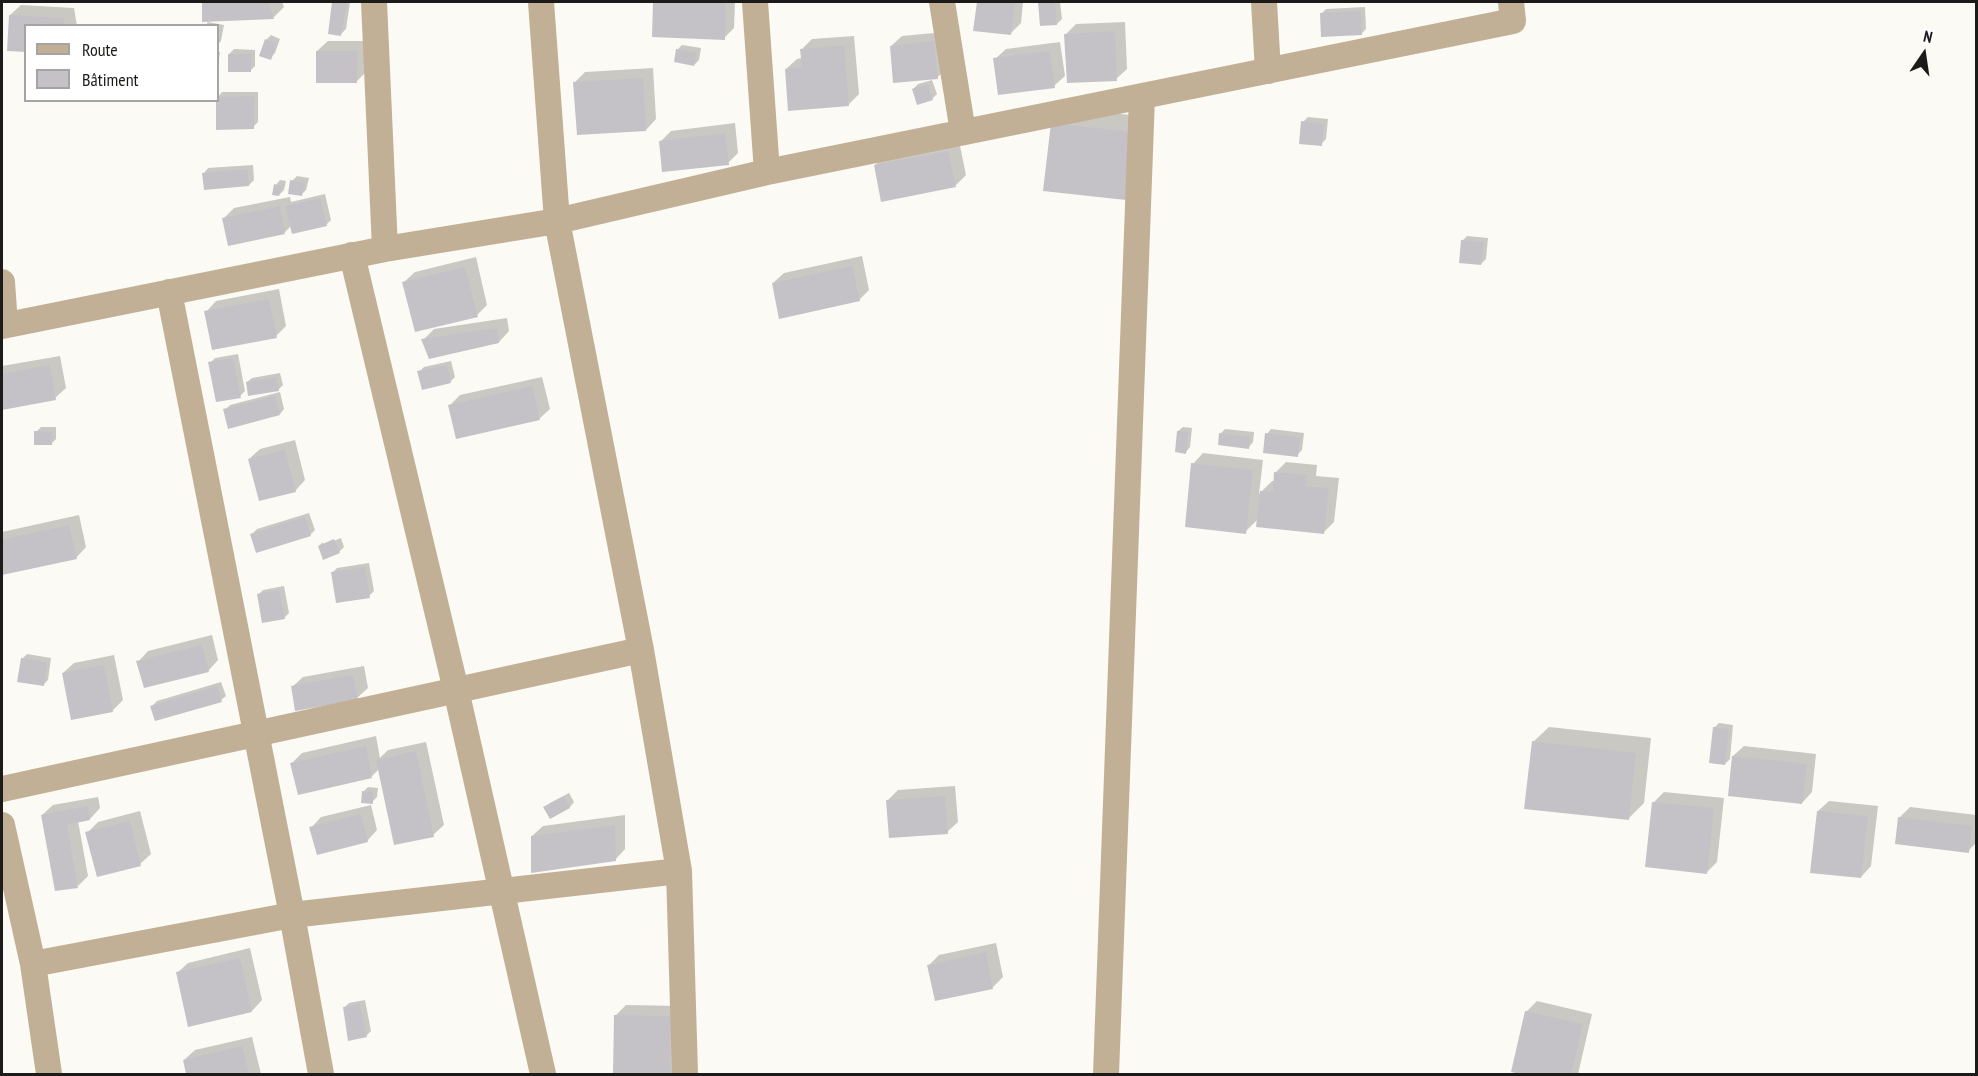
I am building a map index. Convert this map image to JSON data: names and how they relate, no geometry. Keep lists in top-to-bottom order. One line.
{"legend":["Route","Bâtiment"],"north":"top"}
